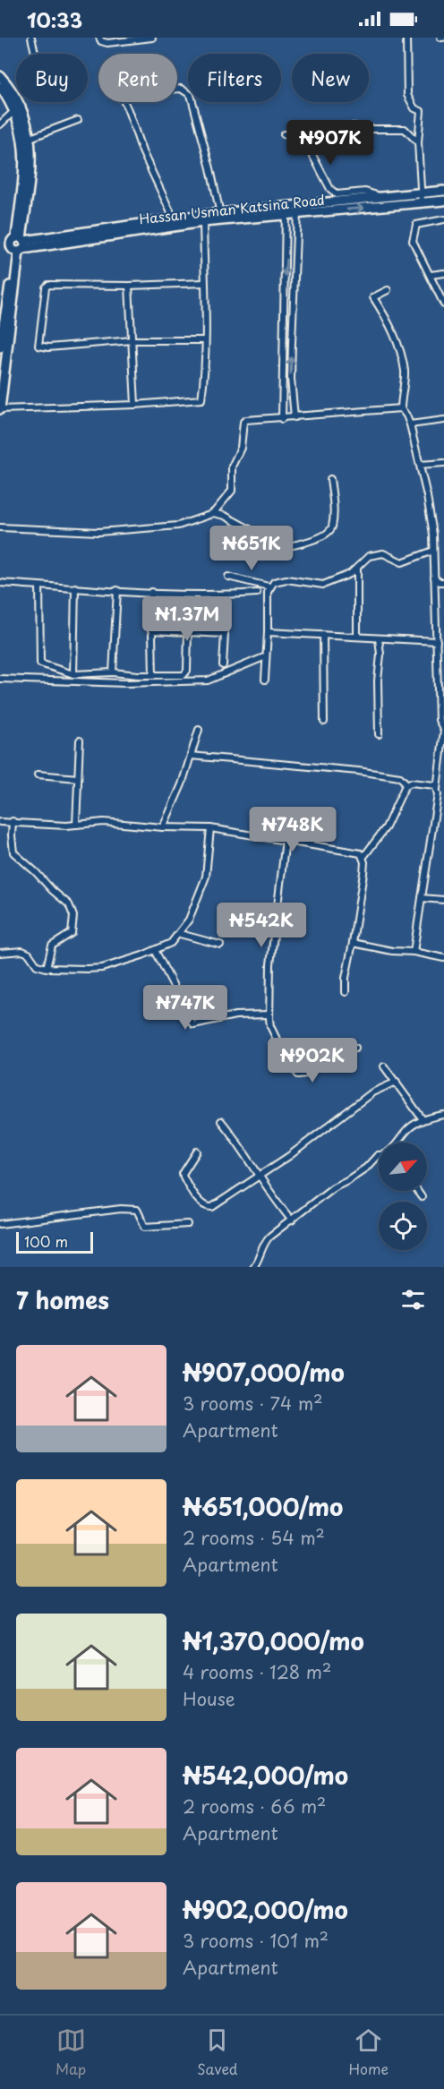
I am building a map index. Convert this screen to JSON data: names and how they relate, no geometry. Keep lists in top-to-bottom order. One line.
{"streets":{"main road":["Hassan Usman Katsina Road"]},"scale_bar":"100 m","north":"top right","page":{"status":"10:33","chip":["Buy","Rent","Filters","New"],"price":["₦907K","₦651K","₦1.37M","₦748K","₦542K","₦747K","₦902K"],"scale":"100 m","heading":"7 homes","list":[{"name":"₦907,000/mo","note":"3 rooms · 74 m² · Apartment"},{"name":"₦651,000/mo","note":"2 rooms · 54 m² · Apartment"},{"name":"₦1,370,000/mo","note":"4 rooms · 128 m² · House"},{"name":"₦542,000/mo","note":"2 rooms · 66 m² · Apartment"},{"name":"₦902,000/mo","note":"3 rooms · 101 m² · Apartment"}],"tabs":["Map","Saved","Home"]}}
